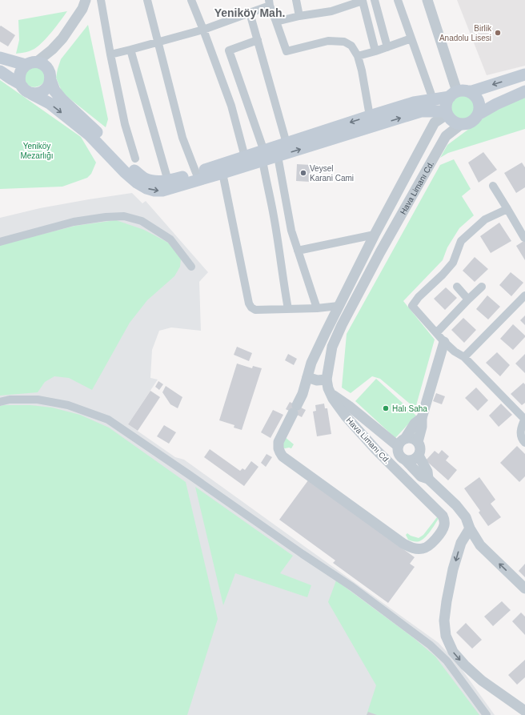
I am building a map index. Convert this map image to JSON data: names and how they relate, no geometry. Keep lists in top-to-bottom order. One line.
{"streets":{"street":["Hava Limanı Cd."]},"districts":["Yeniköy Mah."],"parks":["Yeniköy Mezarlığı"],"places":["Birlik Anadolu Lisesi","Veysel Karani Cami","Halı Saha"]}
